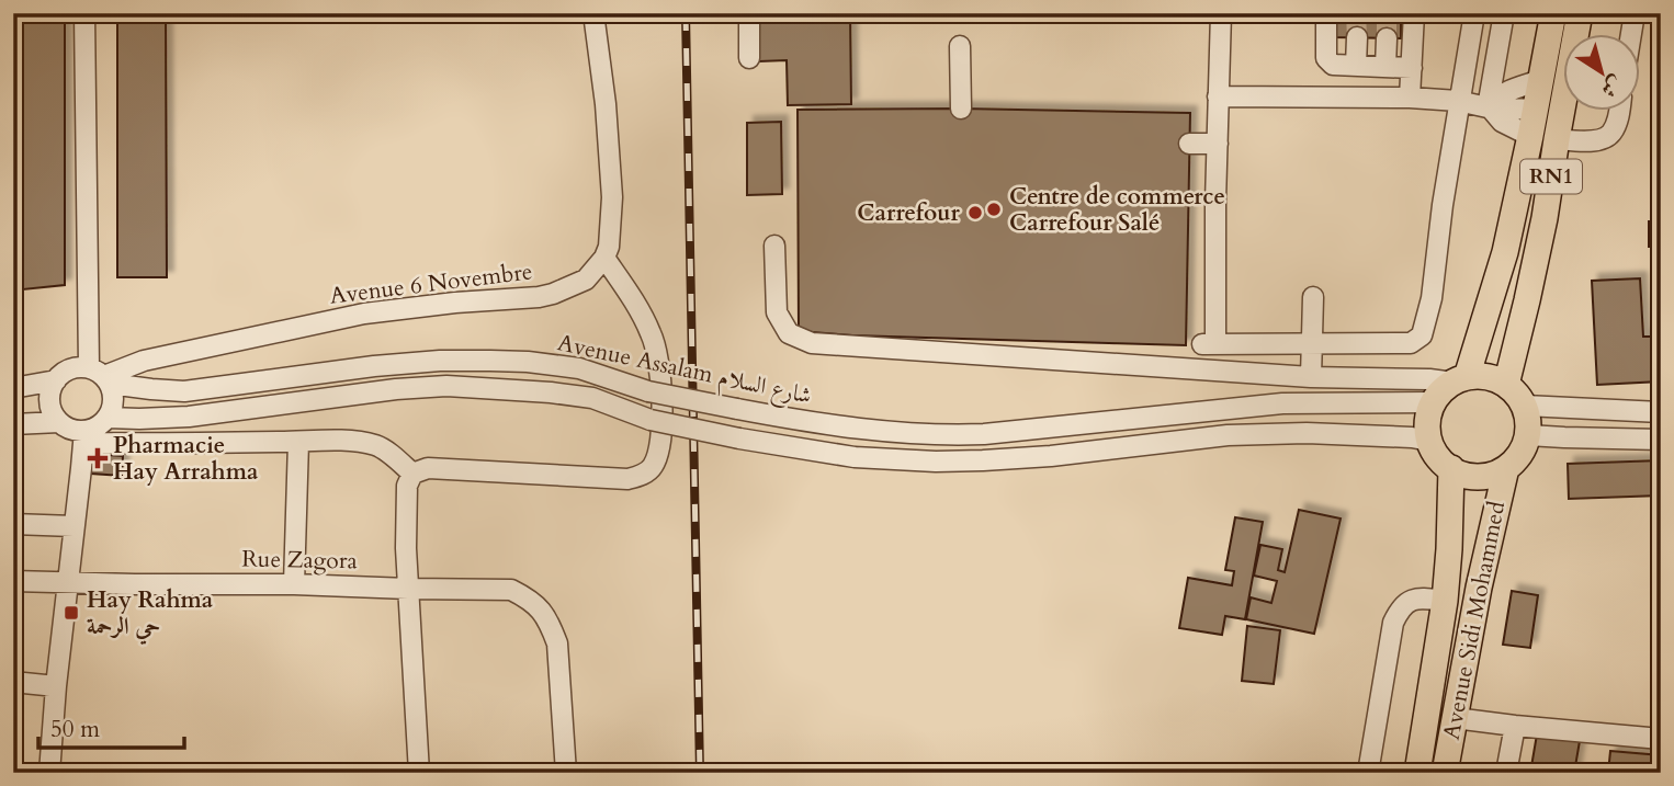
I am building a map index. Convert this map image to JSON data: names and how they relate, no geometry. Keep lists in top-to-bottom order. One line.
{"streets":{"main road":["RN1","Avenue Sidi Mohammed"],"street":["Avenue 6 Novembre","Avenue Assalam شارع السلام","Rue Zagora"]},"crossings":[["RN1","Avenue Assalam شارع السلام"],["RN1","Avenue Sidi Mohammed"],["Avenue 6 Novembre","Avenue Assalam شارع السلام"],["Avenue Assalam شارع السلام","Avenue Sidi Mohammed"]],"places":{"other":["Centre de commerce Carrefour Salé","Carrefour"],"health":["Pharmacie Hay Arrahma"],"transit":["Hay Rahma حي الرحمة"]},"scale_bar":"50 m","north":"bottom right"}
